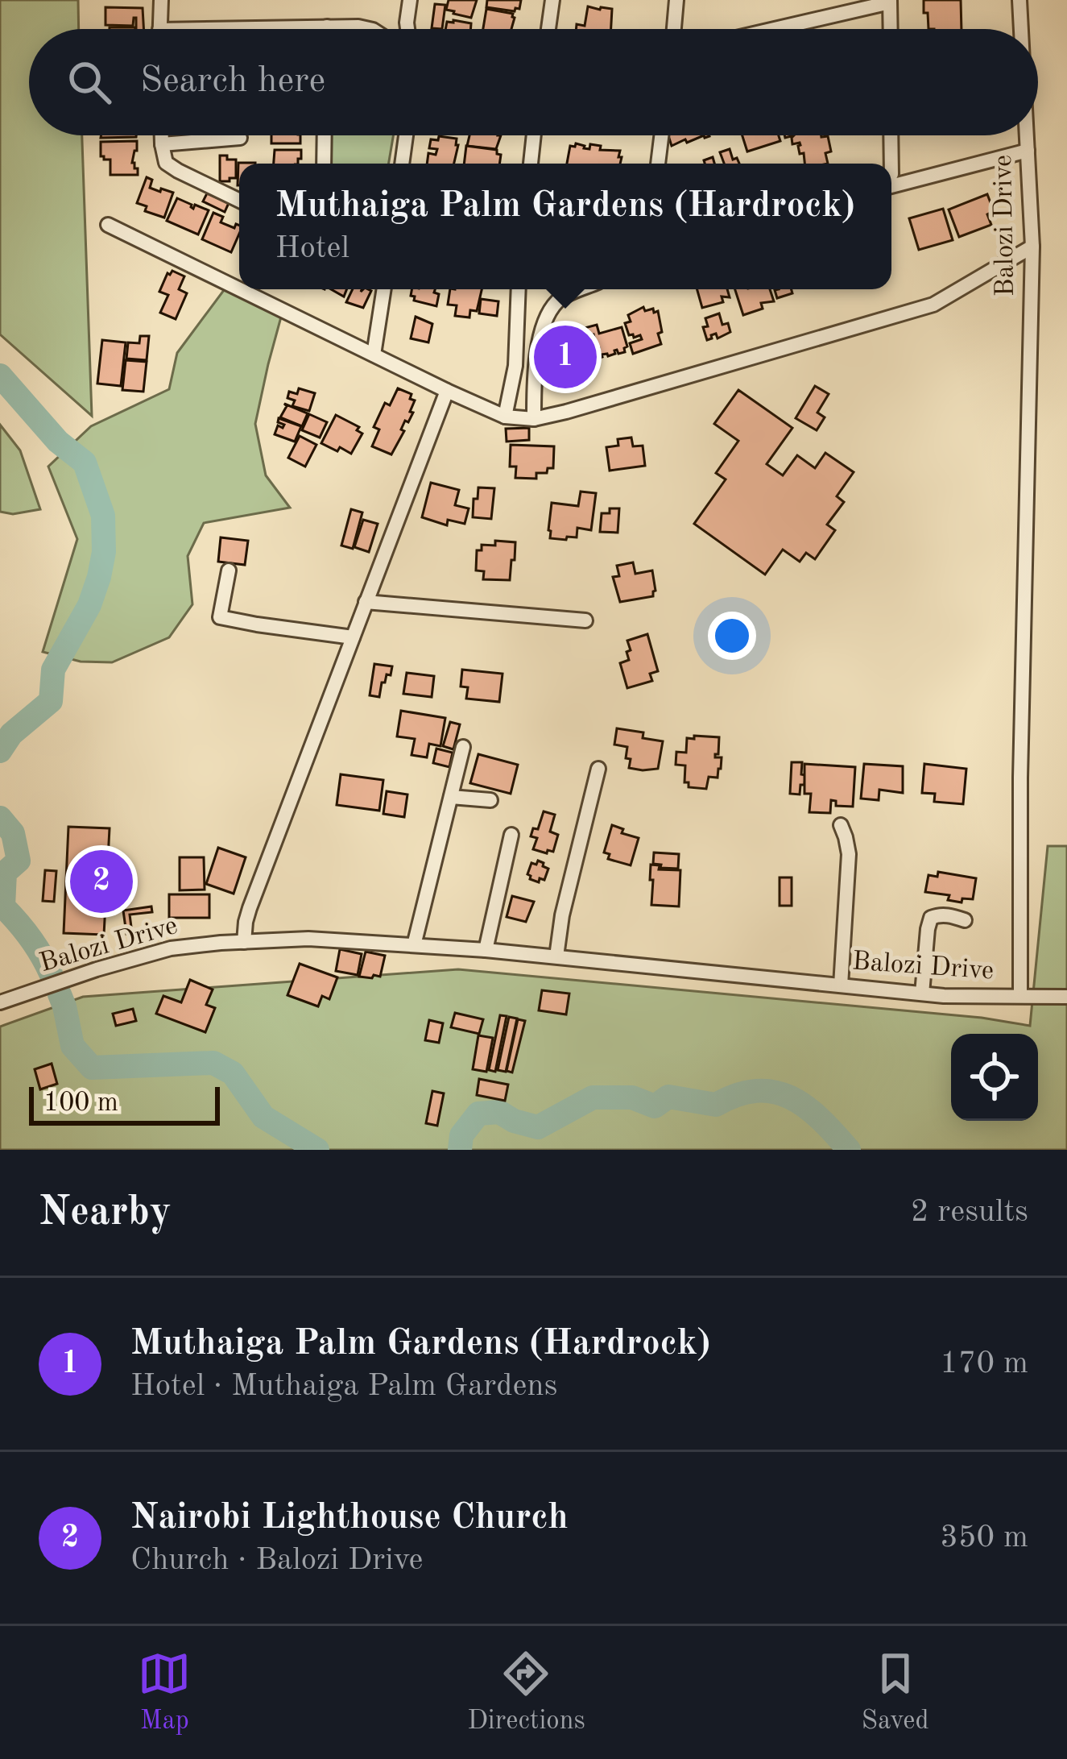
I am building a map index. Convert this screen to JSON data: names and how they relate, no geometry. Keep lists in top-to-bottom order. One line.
{"streets":{"street":["Balozi Drive"]},"scale_bar":"100 m","page":{"search":"Search here","popup":["Muthaiga Palm Gardens (Hardrock)","Hotel"],"pins":["1","2"],"scale":"100 m","heading":["Nearby","2 results"],"list":[{"mark":"1","name":"Muthaiga Palm Gardens (Hardrock)","note":"Hotel · Muthaiga Palm Gardens","value":"170 m"},{"mark":"2","name":"Nairobi Lighthouse Church","note":"Church · Balozi Drive","value":"350 m"}],"nav":["Map","Directions","Saved"]}}
